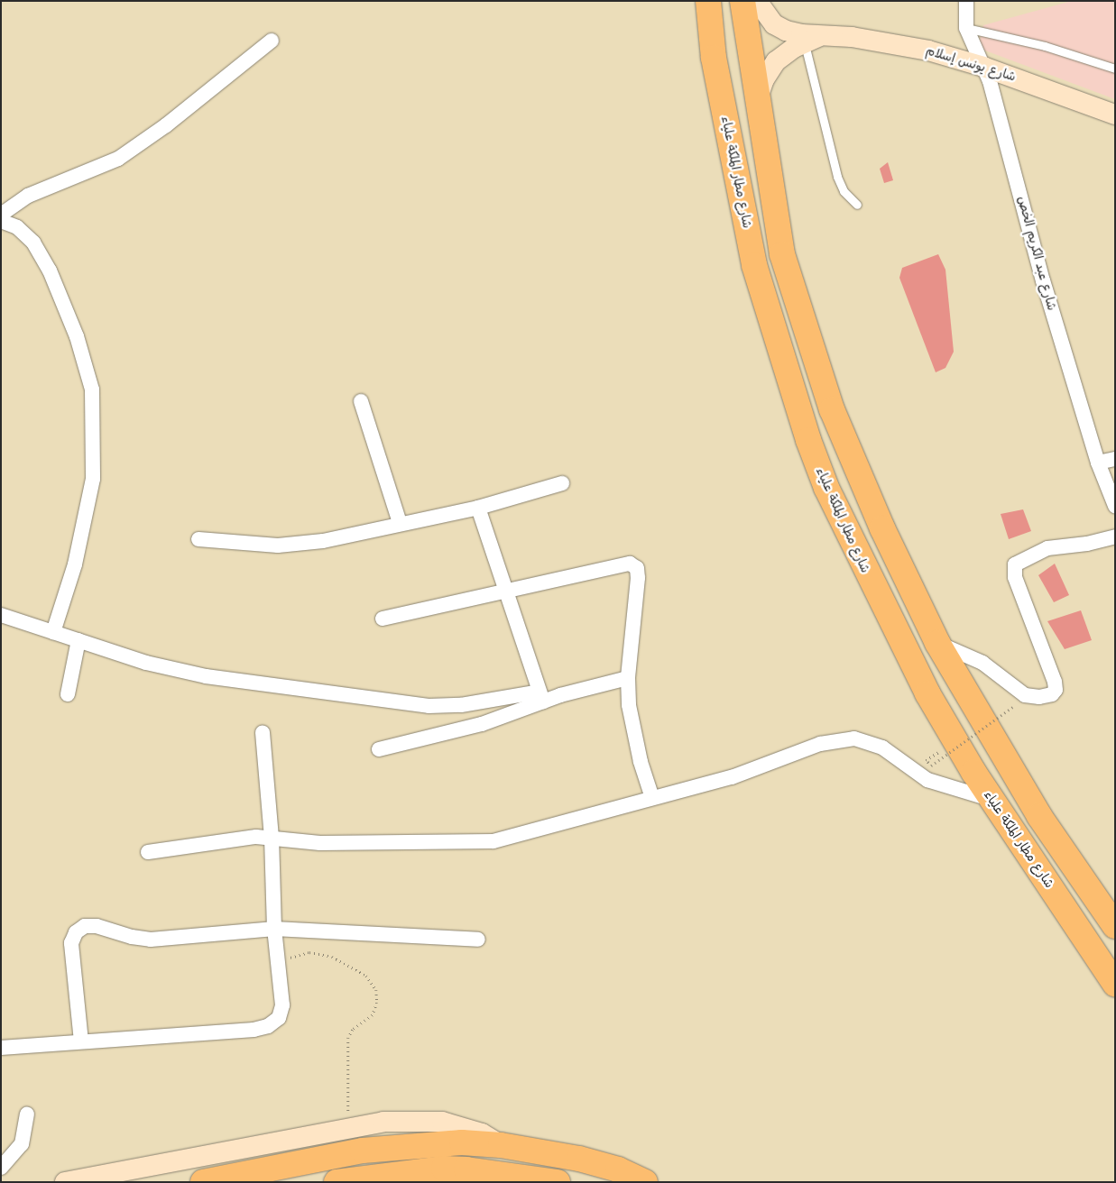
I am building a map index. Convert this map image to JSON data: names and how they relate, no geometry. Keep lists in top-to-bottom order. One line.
{"streets":{"highway":["شارع مطار الملكة علياء"],"street":["شارع يونس إسلام","شارع عبد الكريم الخص"]},"crossings":[["شارع يونس إسلام","شارع عبد الكريم الخص"]]}
